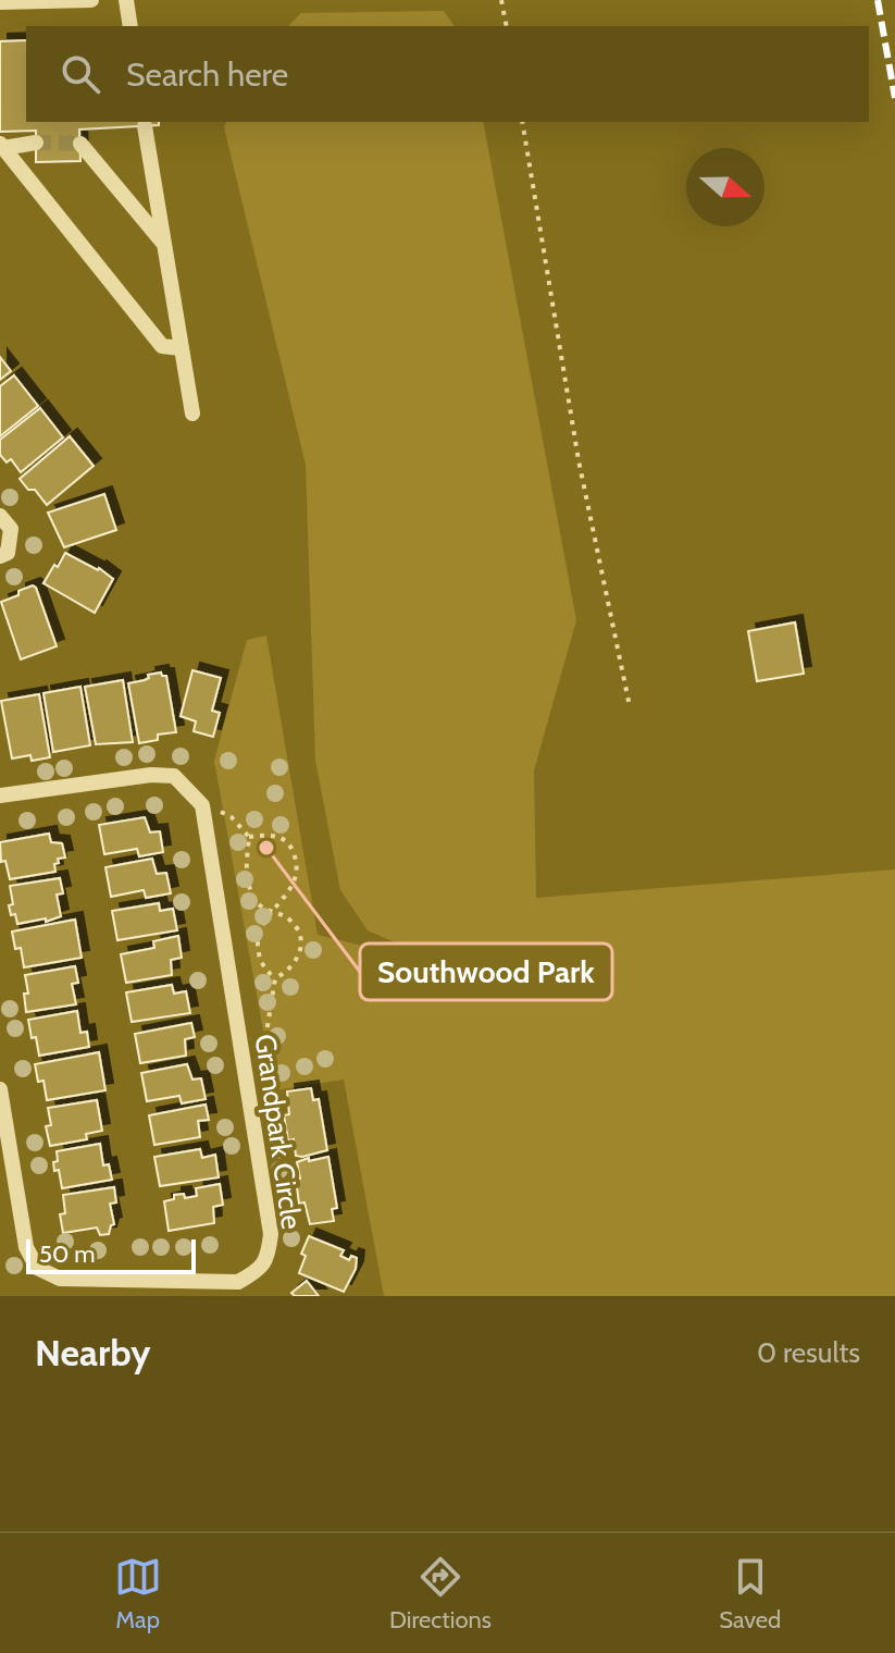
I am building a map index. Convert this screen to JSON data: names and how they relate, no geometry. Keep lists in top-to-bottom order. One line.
{"streets":{"street":["Grandpark Circle"]},"places":["Southwood Park"],"scale_bar":"50 m","north":"right","page":{"search":"Search here","scale":"50 m","heading":["Nearby","0 results"],"nav":["Map","Directions","Saved"]}}
